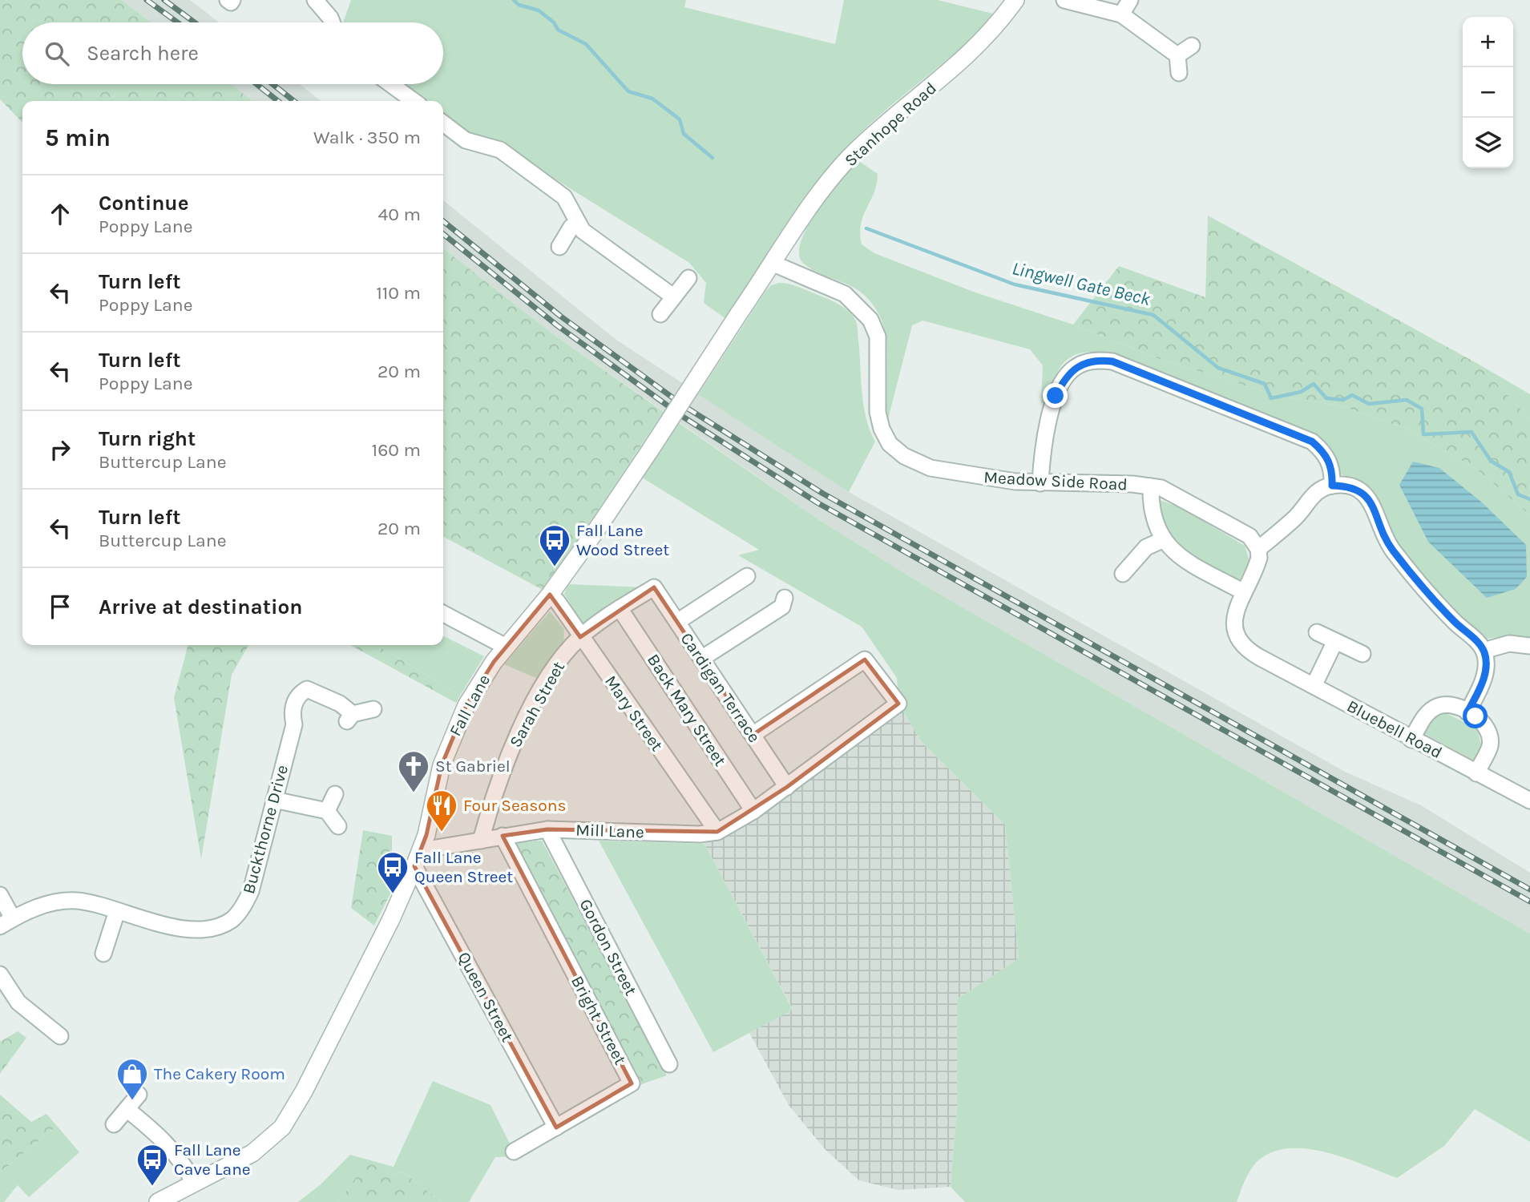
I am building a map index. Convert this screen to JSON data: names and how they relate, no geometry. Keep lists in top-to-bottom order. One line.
{"streets":{"street":["Stanhope Road","Meadow Side Road","Cardigan Terrace","Sarah Street","Fall Lane","Back Mary Street","Mary Street","Bluebell Road","Buckthorne Drive","Mill Lane","Gordon Street","Queen Street","Bright Street"]},"crossings":[["Stanhope Road","Meadow Side Road"],["Stanhope Road","Fall Lane"],["Cardigan Terrace","Sarah Street"],["Cardigan Terrace","Mill Lane"],["Sarah Street","Back Mary Street"],["Sarah Street","Mary Street"],["Sarah Street","Mill Lane"],["Fall Lane","Mary Street"],["Fall Lane","Mill Lane"],["Fall Lane","Queen Street"],["Back Mary Street","Mill Lane"],["Mary Street","Mill Lane"],["Mill Lane","Gordon Street"],["Mill Lane","Queen Street"],["Mill Lane","Bright Street"],["Queen Street","Bright Street"]],"water":["Lingwell Gate Beck"],"places":{"bus stop":["Fall Lane Wood Street","Fall Lane Queen Street","Fall Lane Cave Lane"],"church":["St Gabriel"],"restaurant":["Four Seasons"],"shop":["The Cakery Room"]},"page":{"map_buttons":["+","−"],"search":"Search here","heading":["5 min","Walk · 350 m"],"list":[["Continue","Poppy Lane","40 m"],["Turn left","Poppy Lane","110 m"],["Turn left","Poppy Lane","20 m"],["Turn right","Buttercup Lane","160 m"],["Turn left","Buttercup Lane","20 m"],"Arrive at destination"]}}
